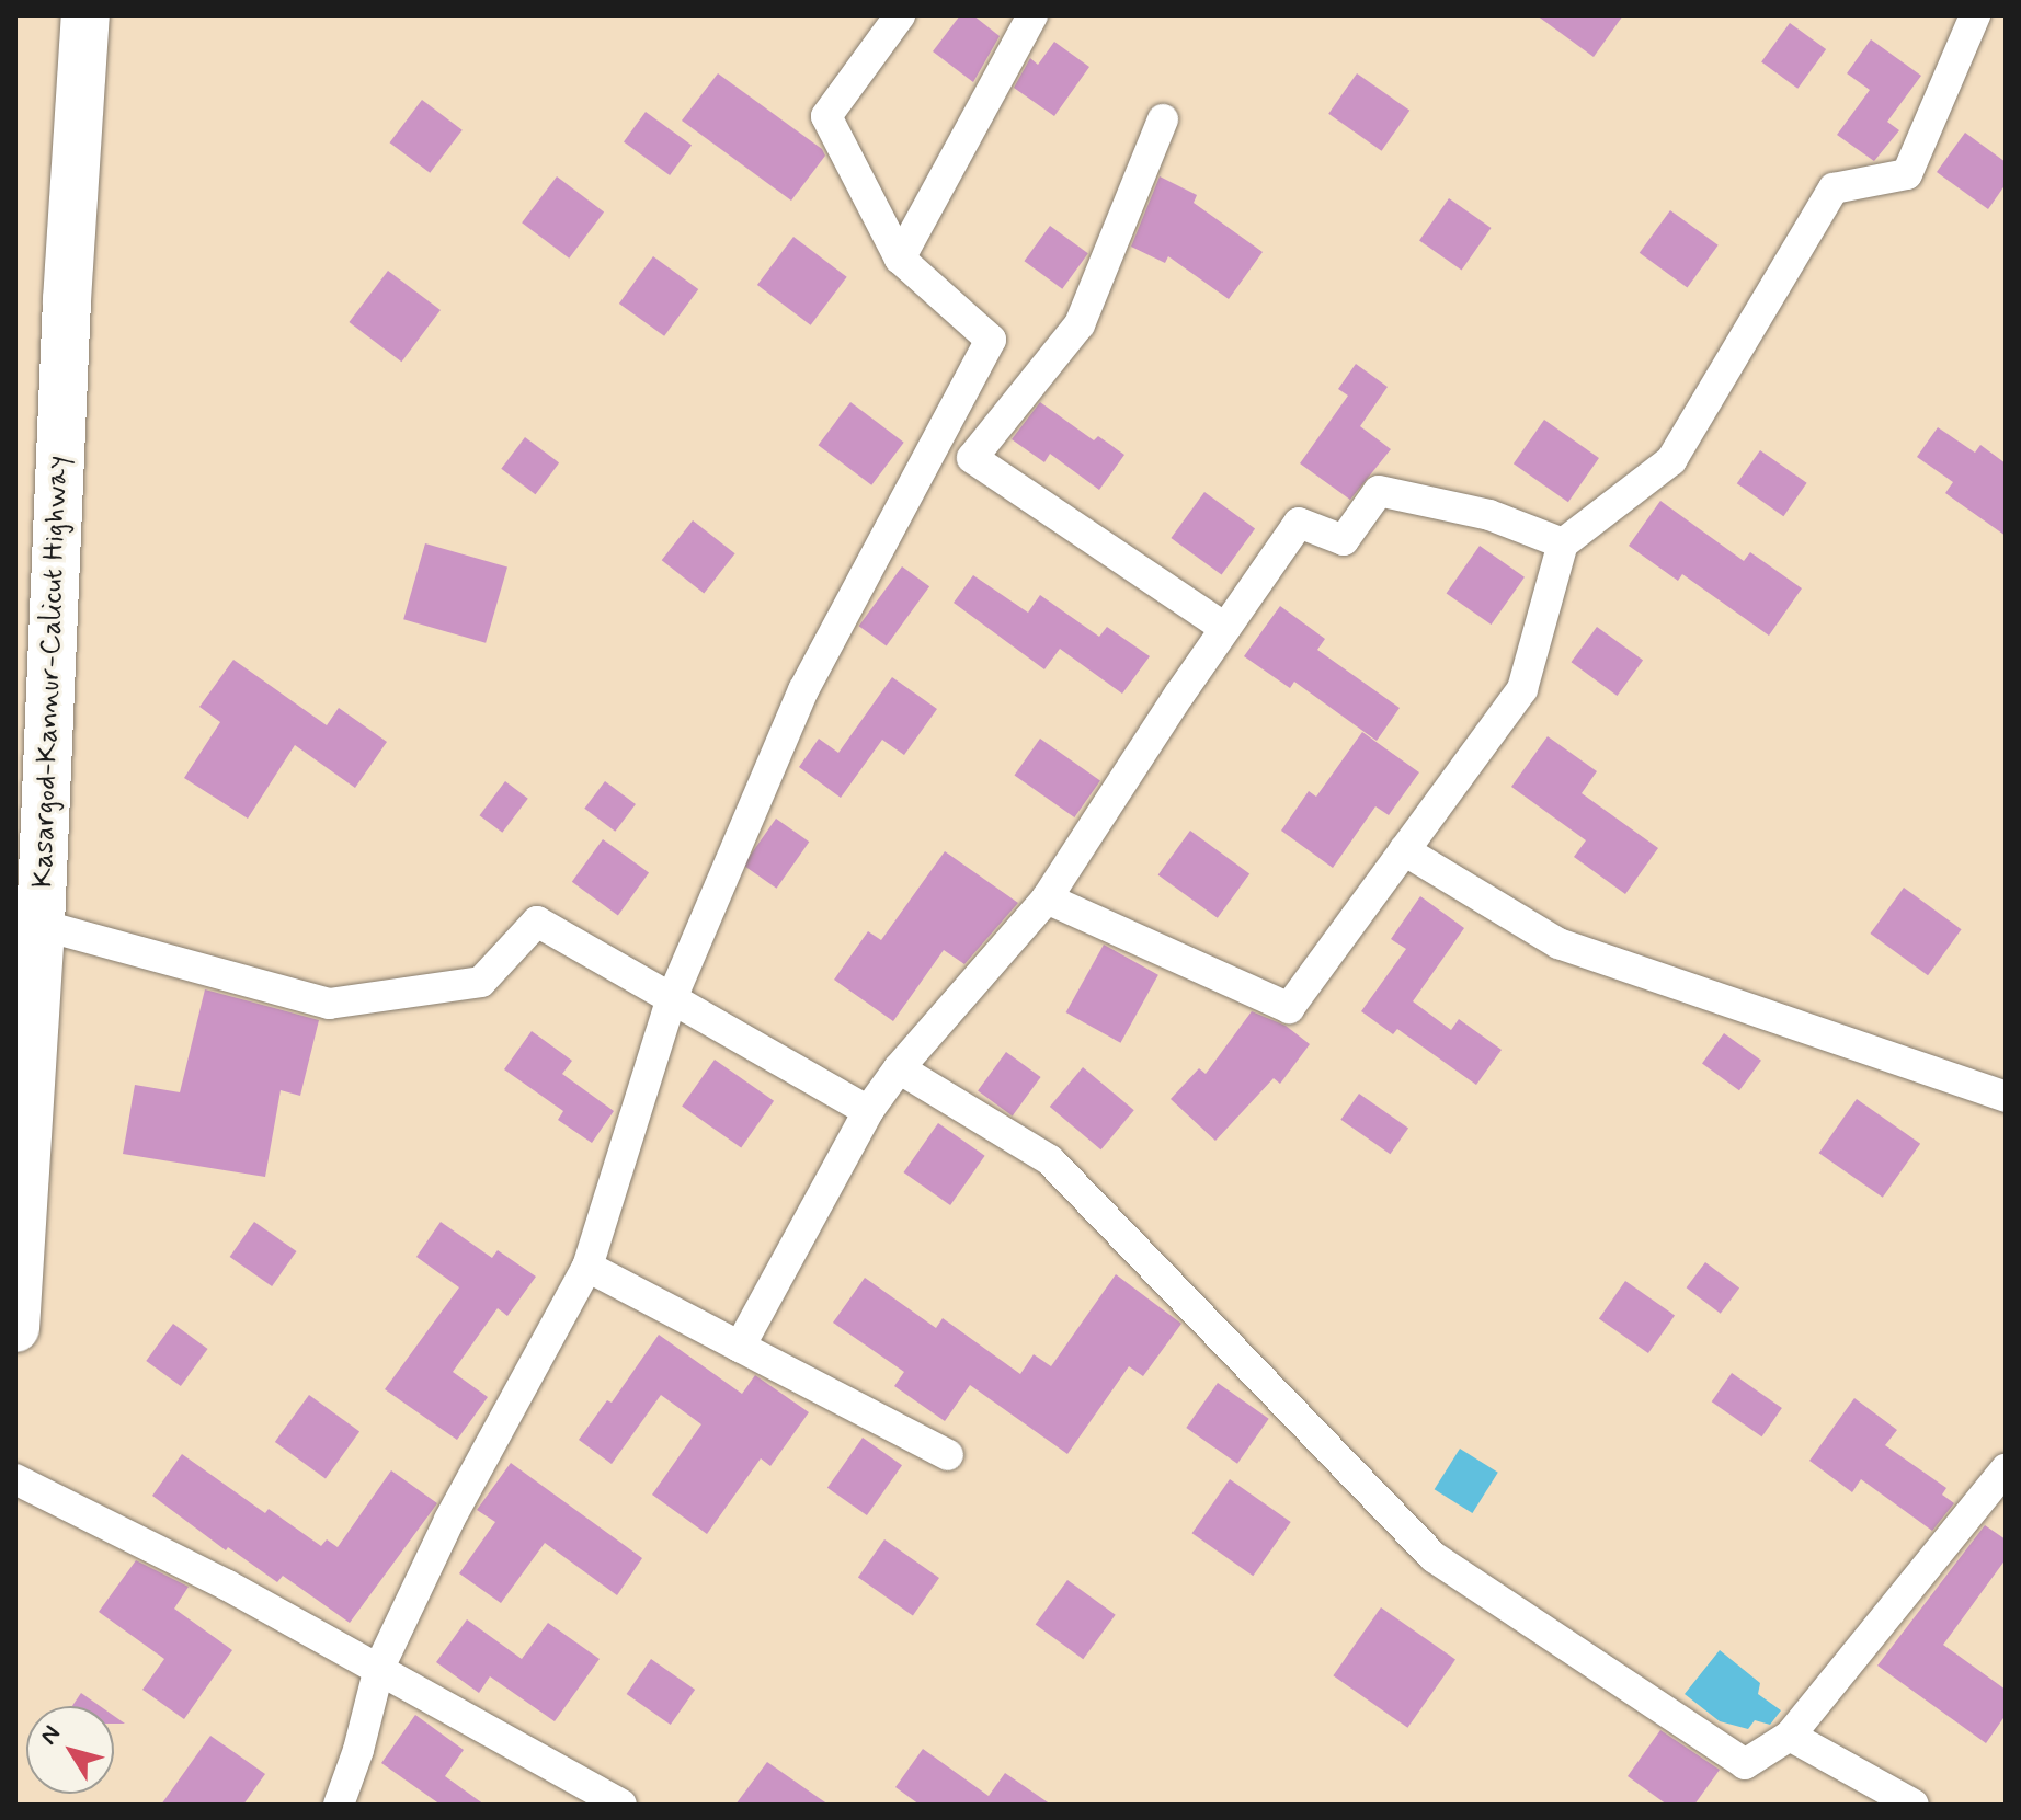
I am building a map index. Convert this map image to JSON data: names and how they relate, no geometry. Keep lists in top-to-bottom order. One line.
{"streets":{"highway":["Kasargod-Kannur-Calicut Highway"]},"north":"top left"}
